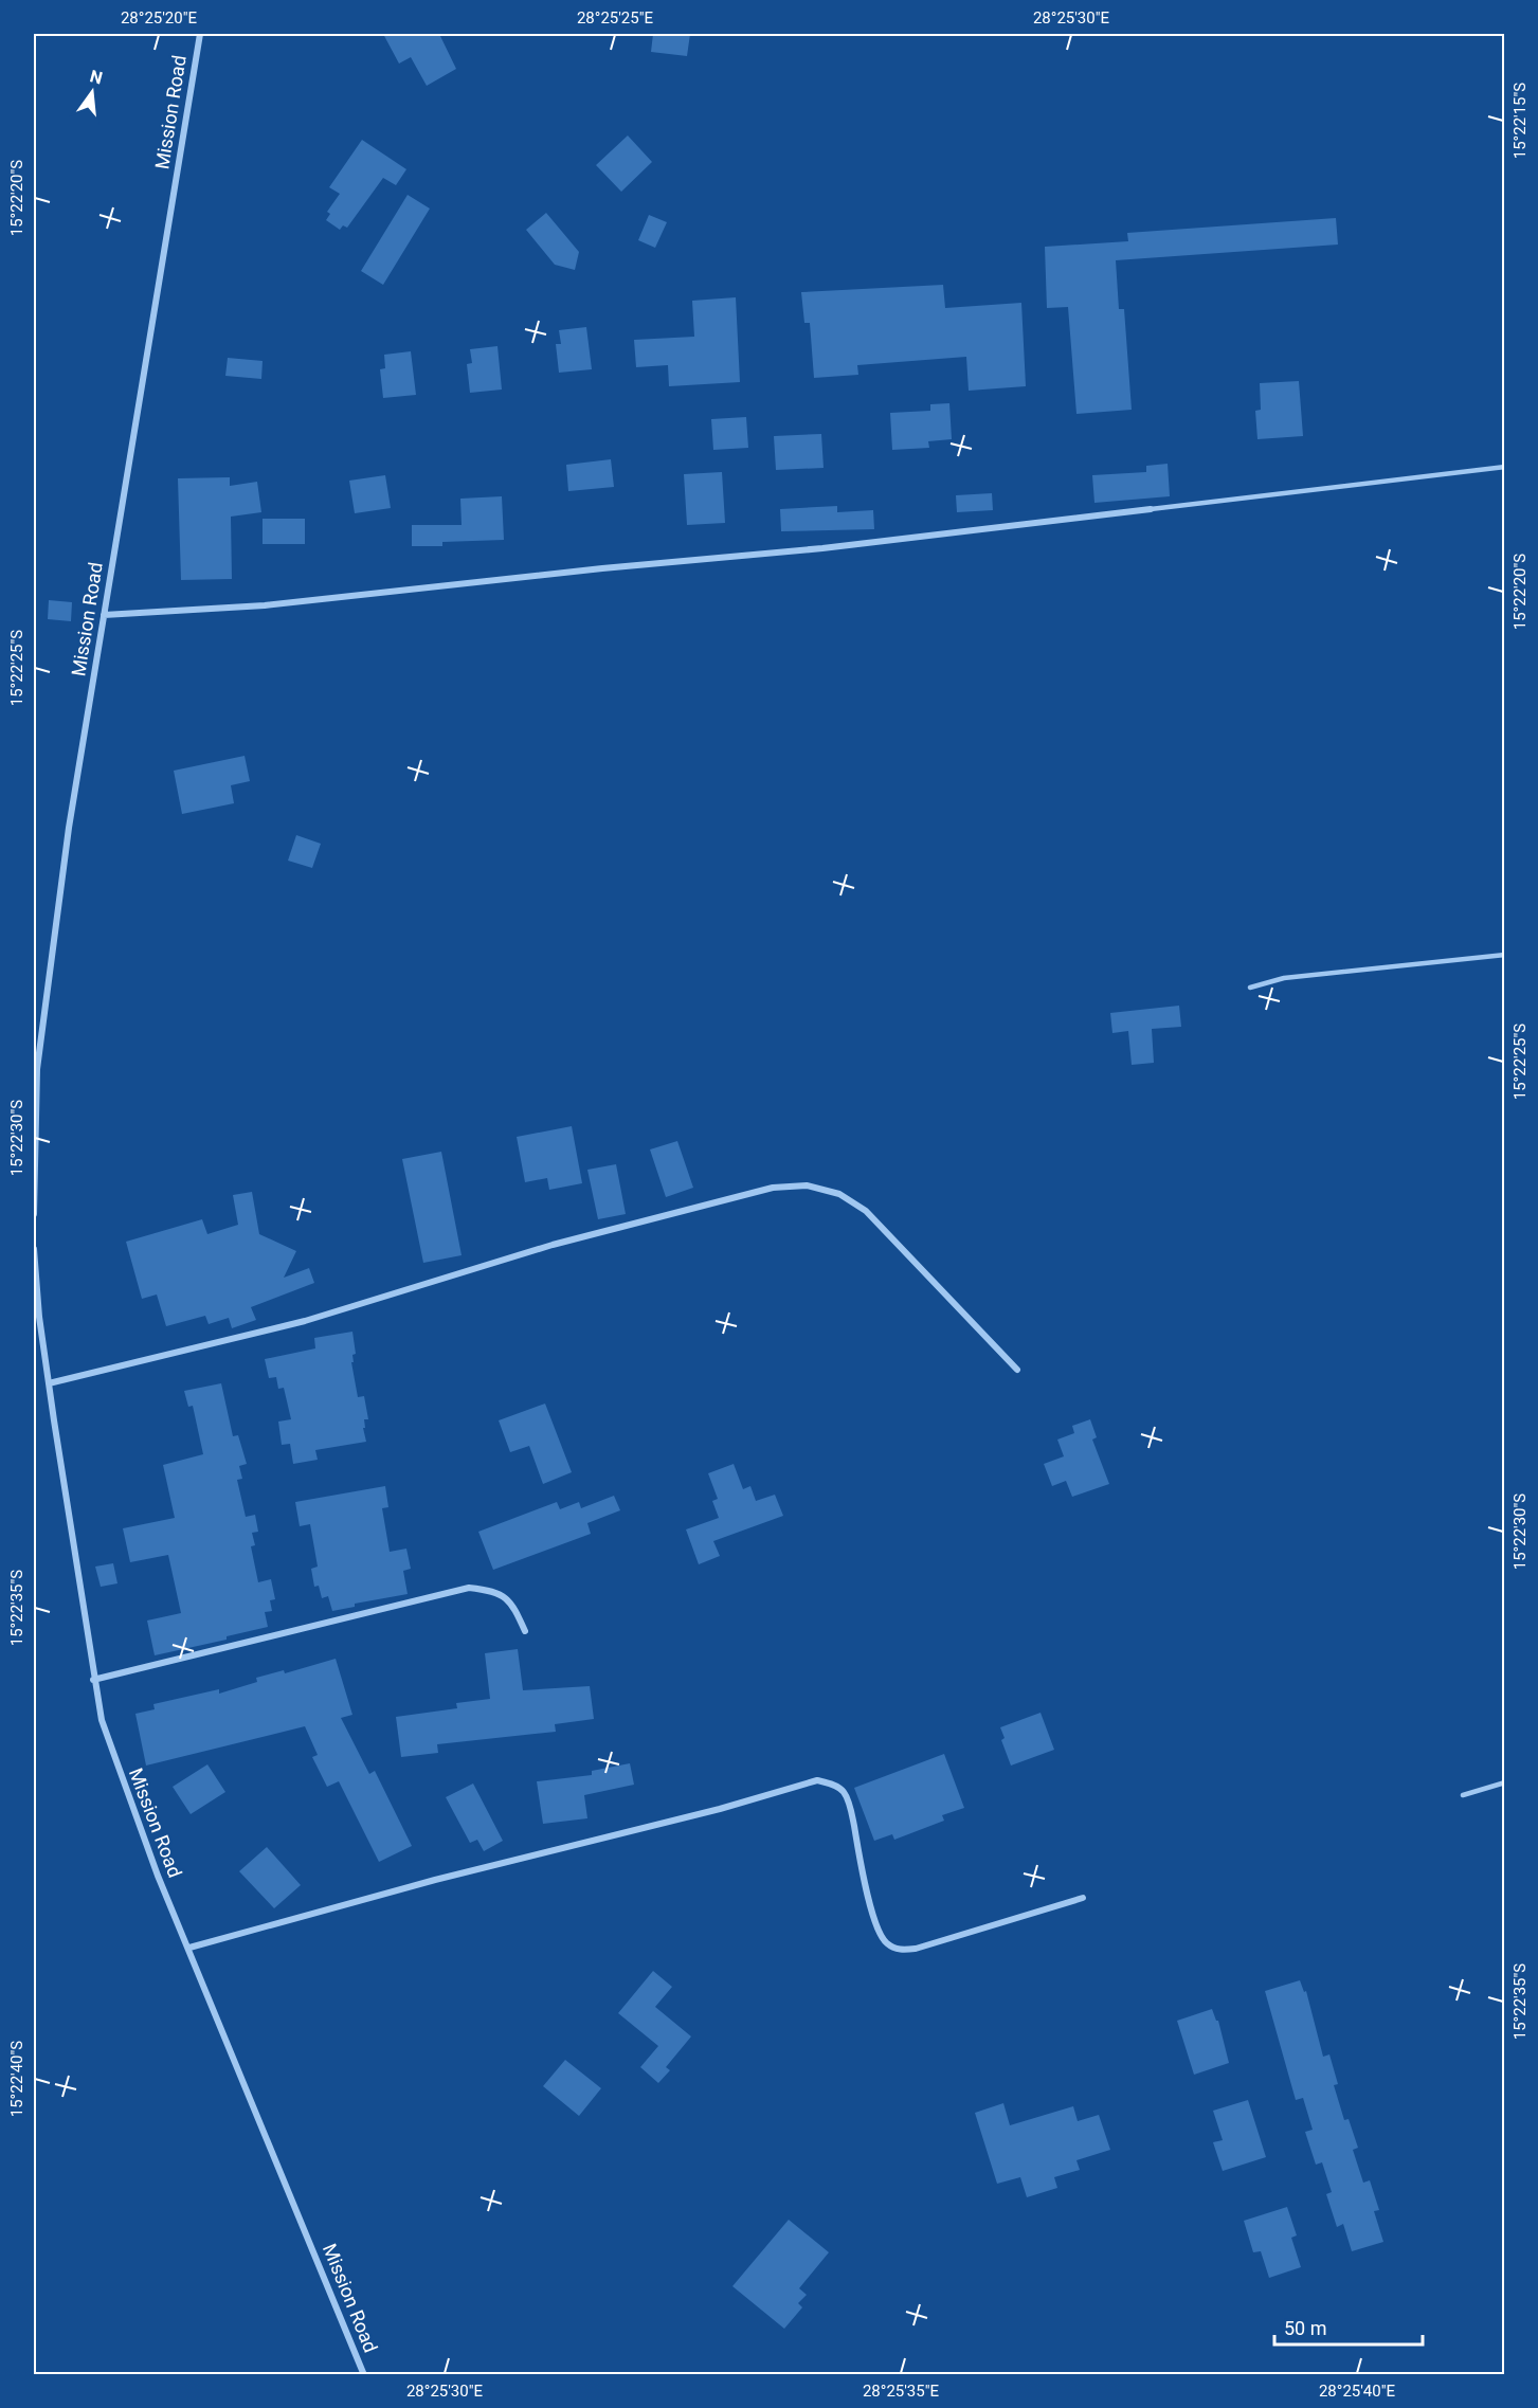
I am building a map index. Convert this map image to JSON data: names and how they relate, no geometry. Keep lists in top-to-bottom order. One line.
{"streets":{"street":["Mission Road"]},"scale_bar":"50 m","north":"top","coordinates":["28°25'20\"E","28°25'25\"E","28°25'30\"E","15°22'15\"S","15°22'20\"S","15°22'25\"S","15°22'30\"S","15°22'35\"S","15°22'40\"S","28°25'35\"E","28°25'40\"E"]}
